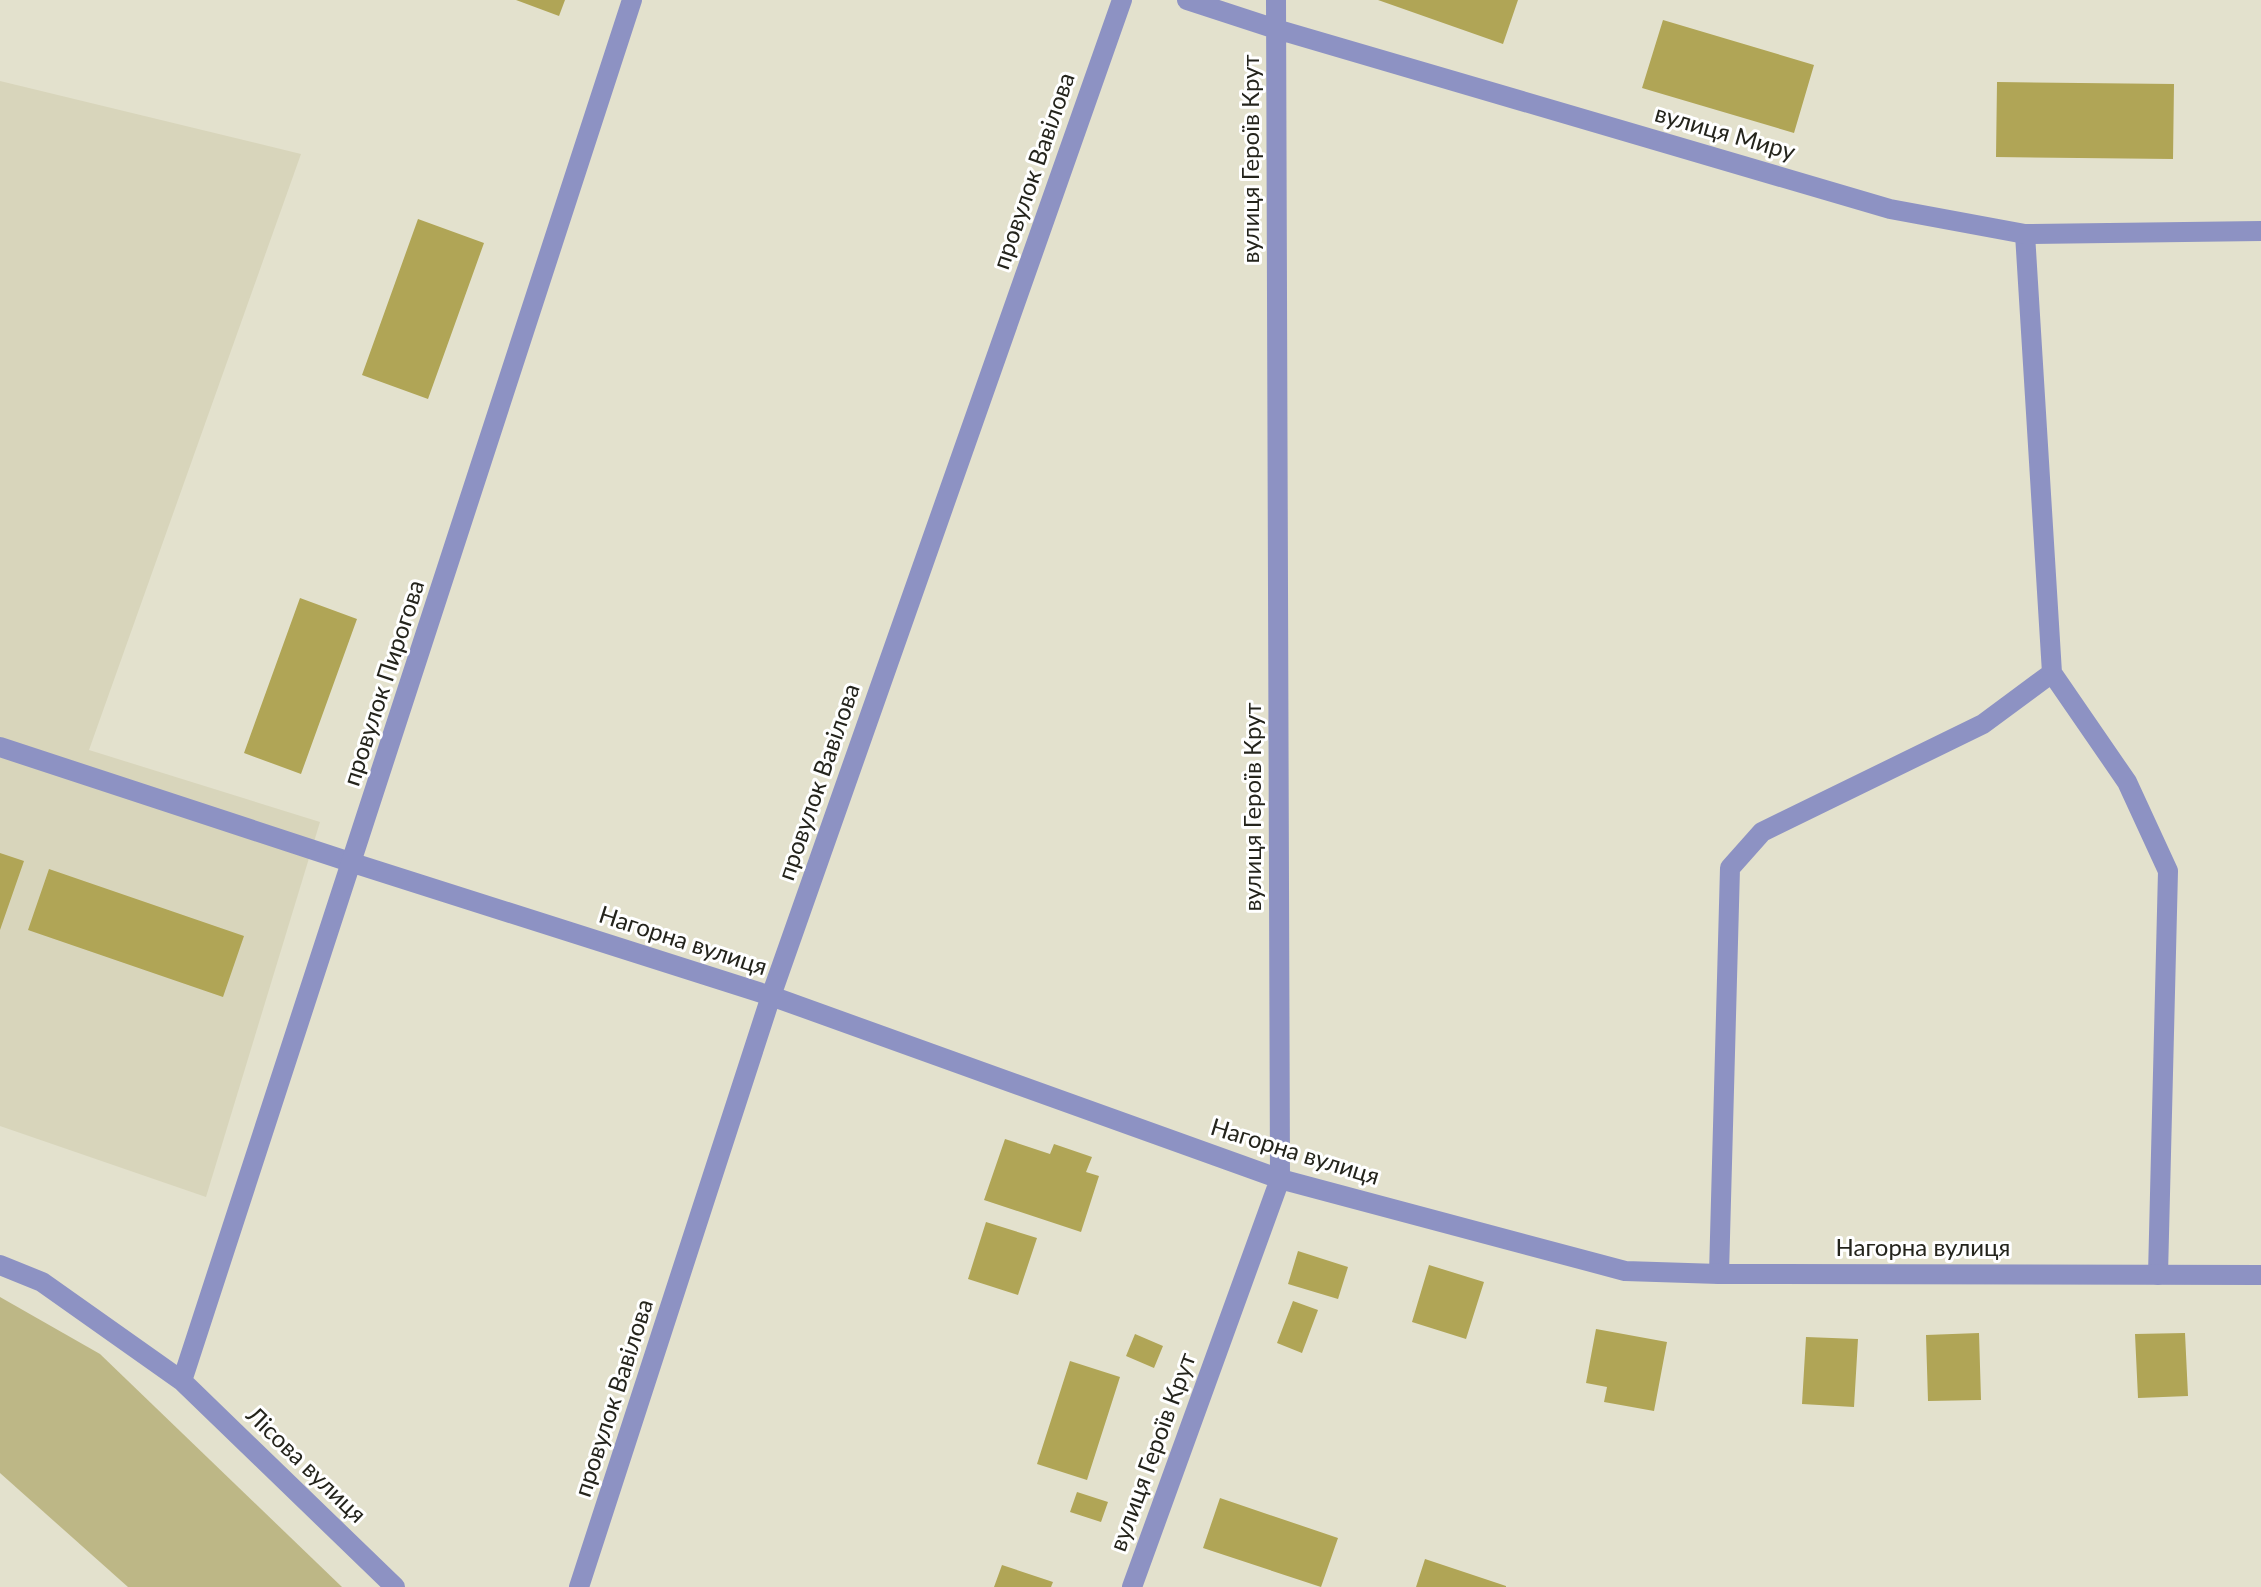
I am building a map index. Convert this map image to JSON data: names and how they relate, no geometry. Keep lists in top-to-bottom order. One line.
{"streets":{"street":["вулиця Миру","вулиця Героїв Крут","провулок Вавілова","провулок Пирогова","Нагорна вулиця","Лісова вулиця"]},"crossings":[["вулиця Миру","вулиця Героїв Крут"],["вулиця Героїв Крут","Нагорна вулиця"],["провулок Вавілова","Нагорна вулиця"],["провулок Пирогова","Нагорна вулиця"],["провулок Пирогова","Лісова вулиця"]]}
